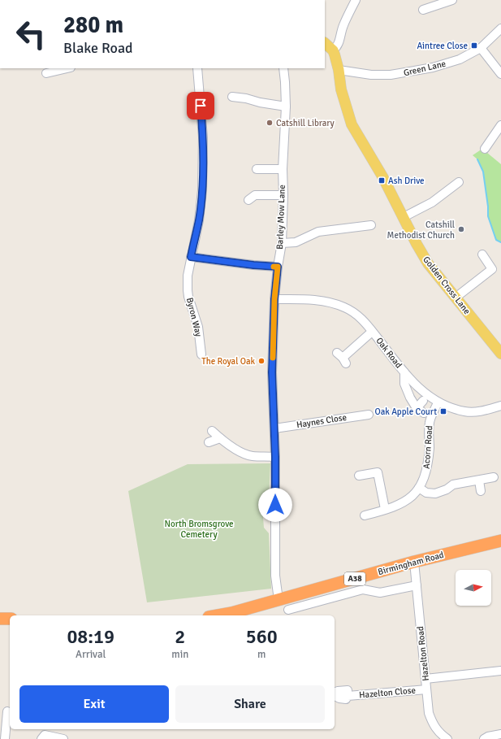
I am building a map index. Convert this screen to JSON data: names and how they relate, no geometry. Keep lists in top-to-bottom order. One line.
{"streets":{"highway":["Birmingham Road","A38"],"main road":["Golden Cross Lane"],"street":["Green Lane","Barley Mow Lane","Byron Way","Oak Road","Haynes Close","Acorn Road","Hazelton Road","Hazelton Close"]},"crossings":[["Green Lane","Golden Cross Lane"],["Barley Mow Lane","Oak Road"],["Barley Mow Lane","Haynes Close"],["Barley Mow Lane","Birmingham Road"],["Oak Road","Acorn Road"],["Birmingham Road","Hazelton Road"],["Hazelton Road","Hazelton Close"]],"parks":["North Bromsgrove Cemetery"],"places":{"transit":["Aintree Close","Ash Drive","Oak Apple Court"],"other":["Catshill Library","Catshill Methodist Church","The Royal Oak"]},"north":"right","page":{"turn":["280 m","Blake Road"],"eta":["08:19","Arrival","2","min","560","m"],"buttons":["Exit","Share"]}}
